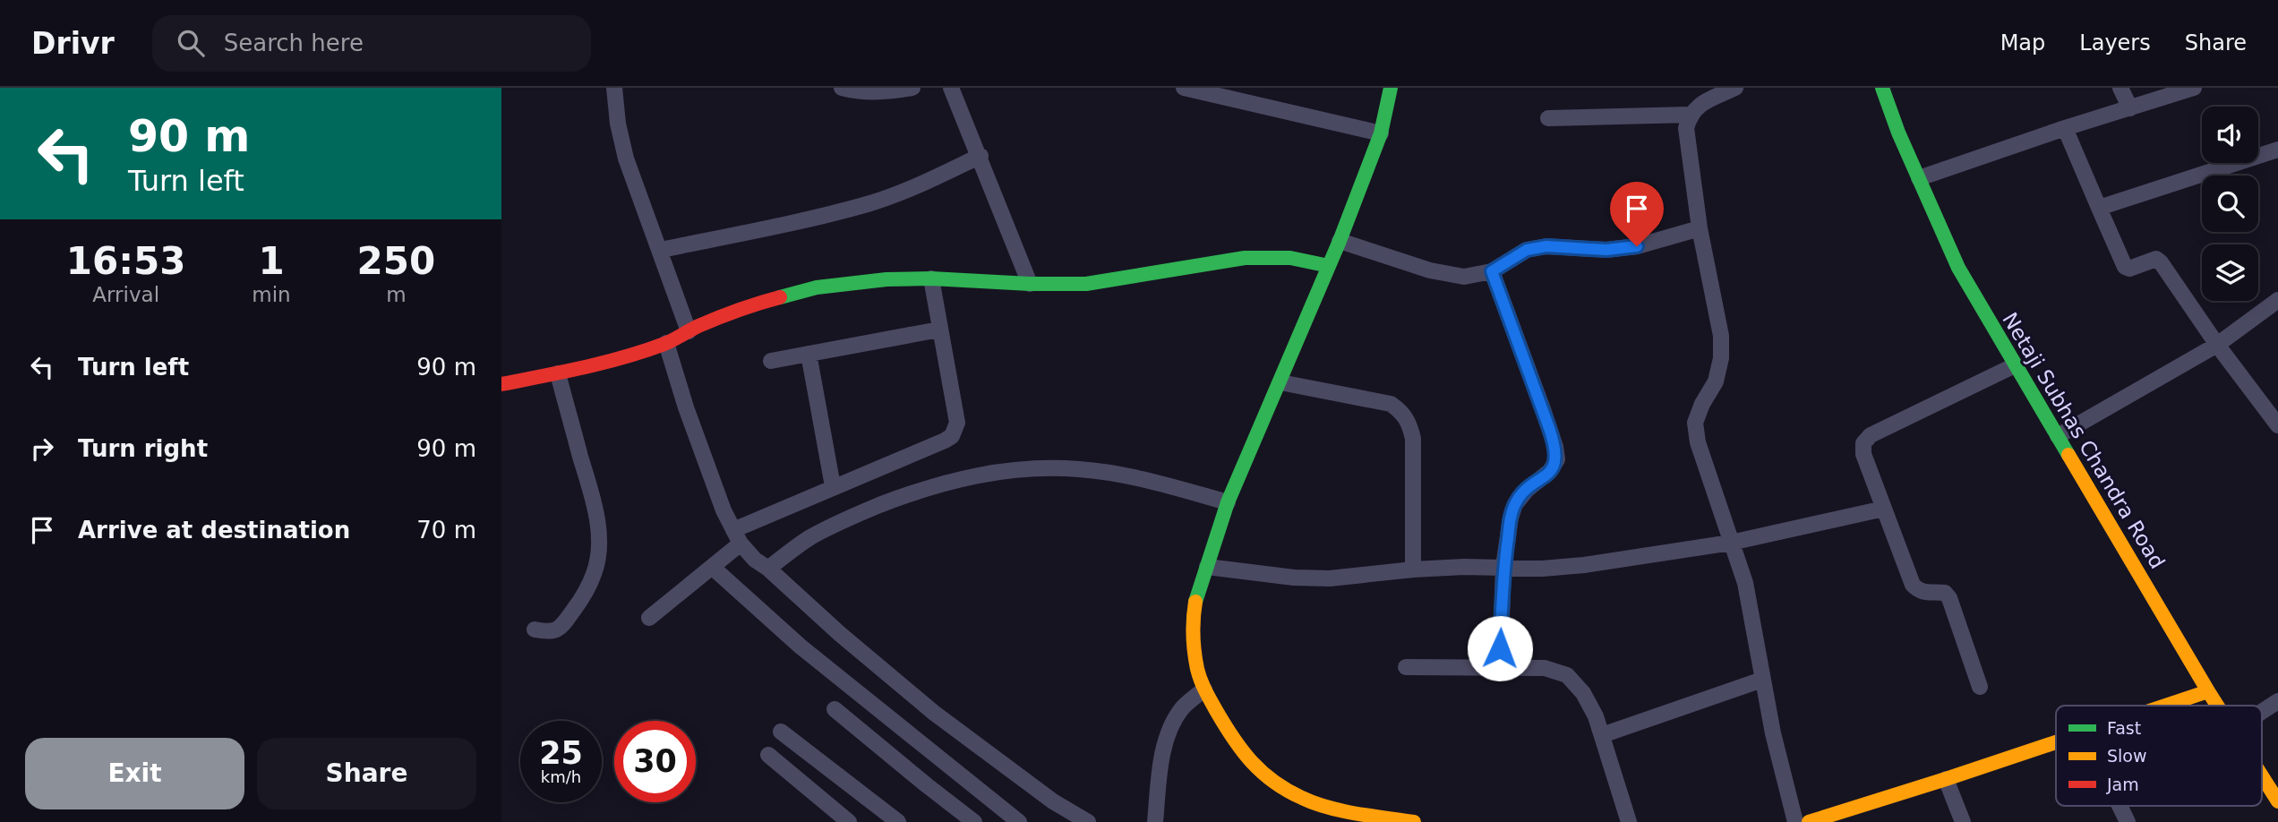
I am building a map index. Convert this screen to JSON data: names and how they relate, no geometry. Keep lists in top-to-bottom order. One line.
{"streets":{"street":["Netaji Subhas Chandra Road"]},"legend":["Fast","Slow","Jam"],"page":{"header":"Drivr","search":"Search here","nav":["Map","Layers","Share"],"turn":["90 m","Turn left"],"eta":["16:53","Arrival","1","min","250","m"],"list":[{"name":"Turn left","value":"90 m"},{"name":"Turn right","value":"90 m"},{"name":"Arrive at destination","value":"70 m"}],"speed":"25 km/h","limit":"30","buttons":["Exit","Share"]}}
